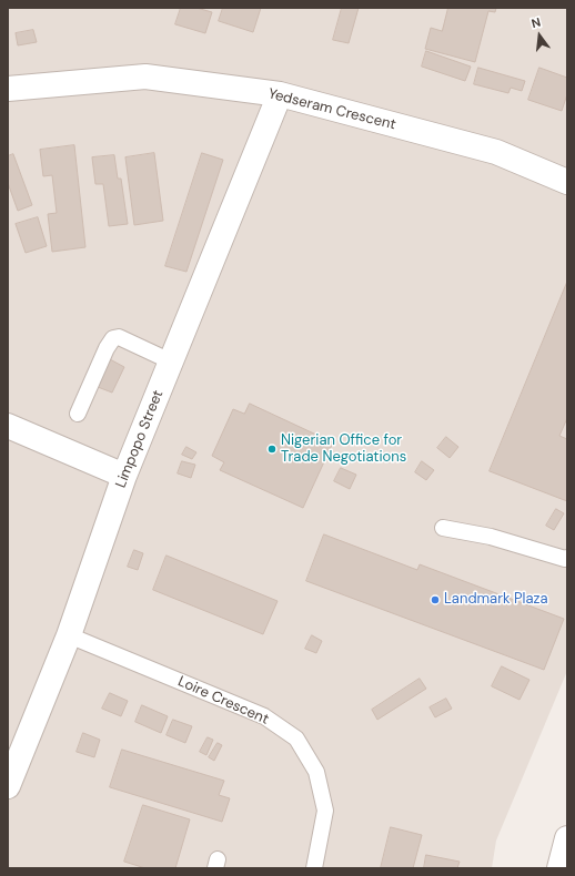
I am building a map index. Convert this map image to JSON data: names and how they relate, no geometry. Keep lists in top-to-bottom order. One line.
{"streets":{"street":["Yedseram Crescent","Limpopo Street"],"lane":["Loire Crescent"]},"crossings":[["Yedseram Crescent","Limpopo Street"],["Limpopo Street","Loire Crescent"]],"places":["Nigerian Office for Trade Negotiations","Landmark Plaza"],"north":"top"}
